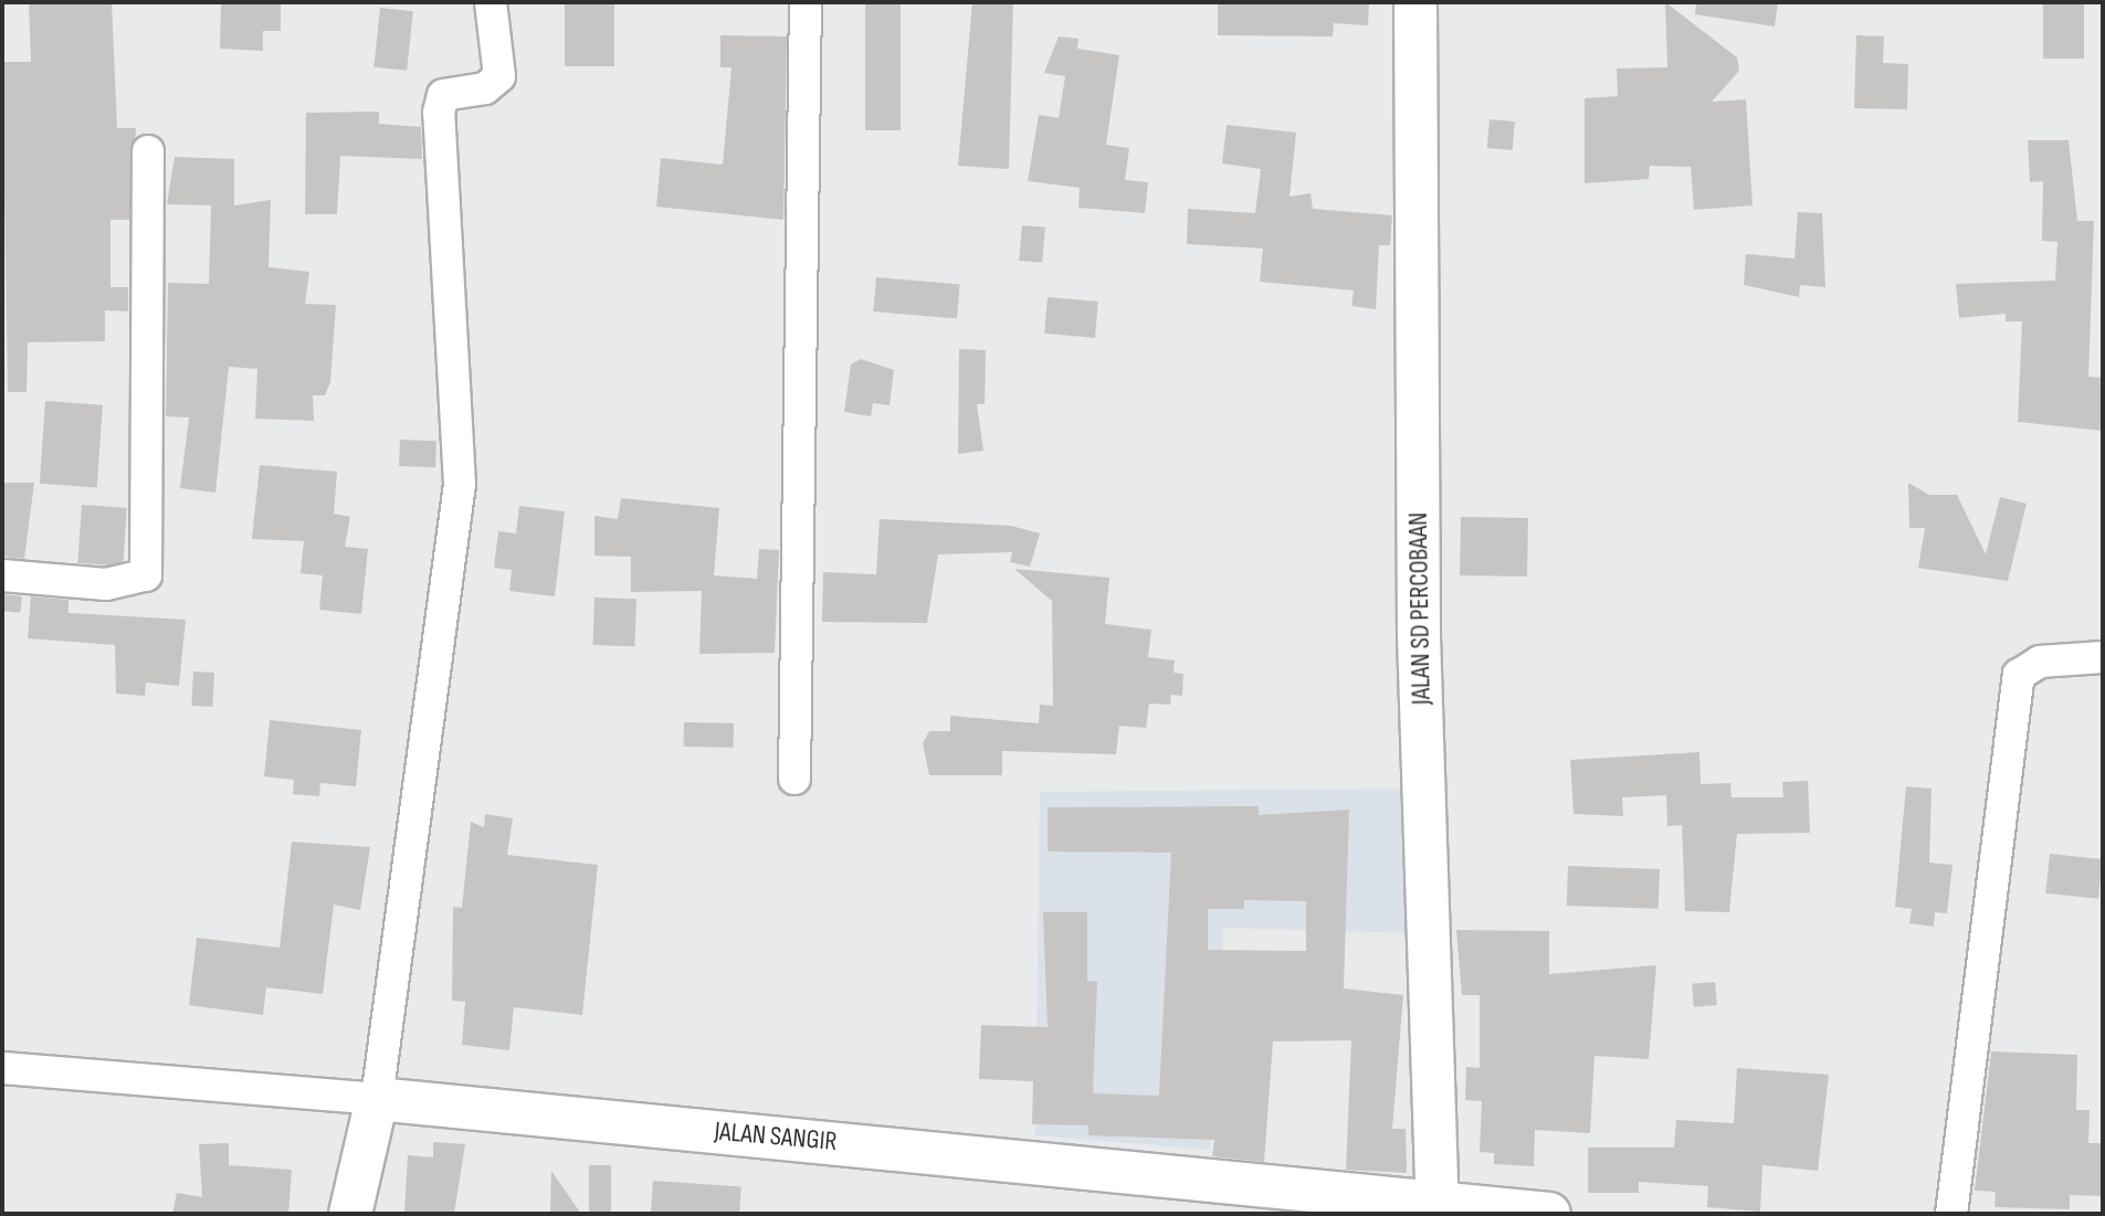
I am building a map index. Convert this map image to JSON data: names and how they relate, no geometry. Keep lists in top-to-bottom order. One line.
{"streets":{"street":["JALAN SD PERCOBAAN","JALAN SANGIR"]},"crossings":[["JALAN SD PERCOBAAN","JALAN SANGIR"]]}
